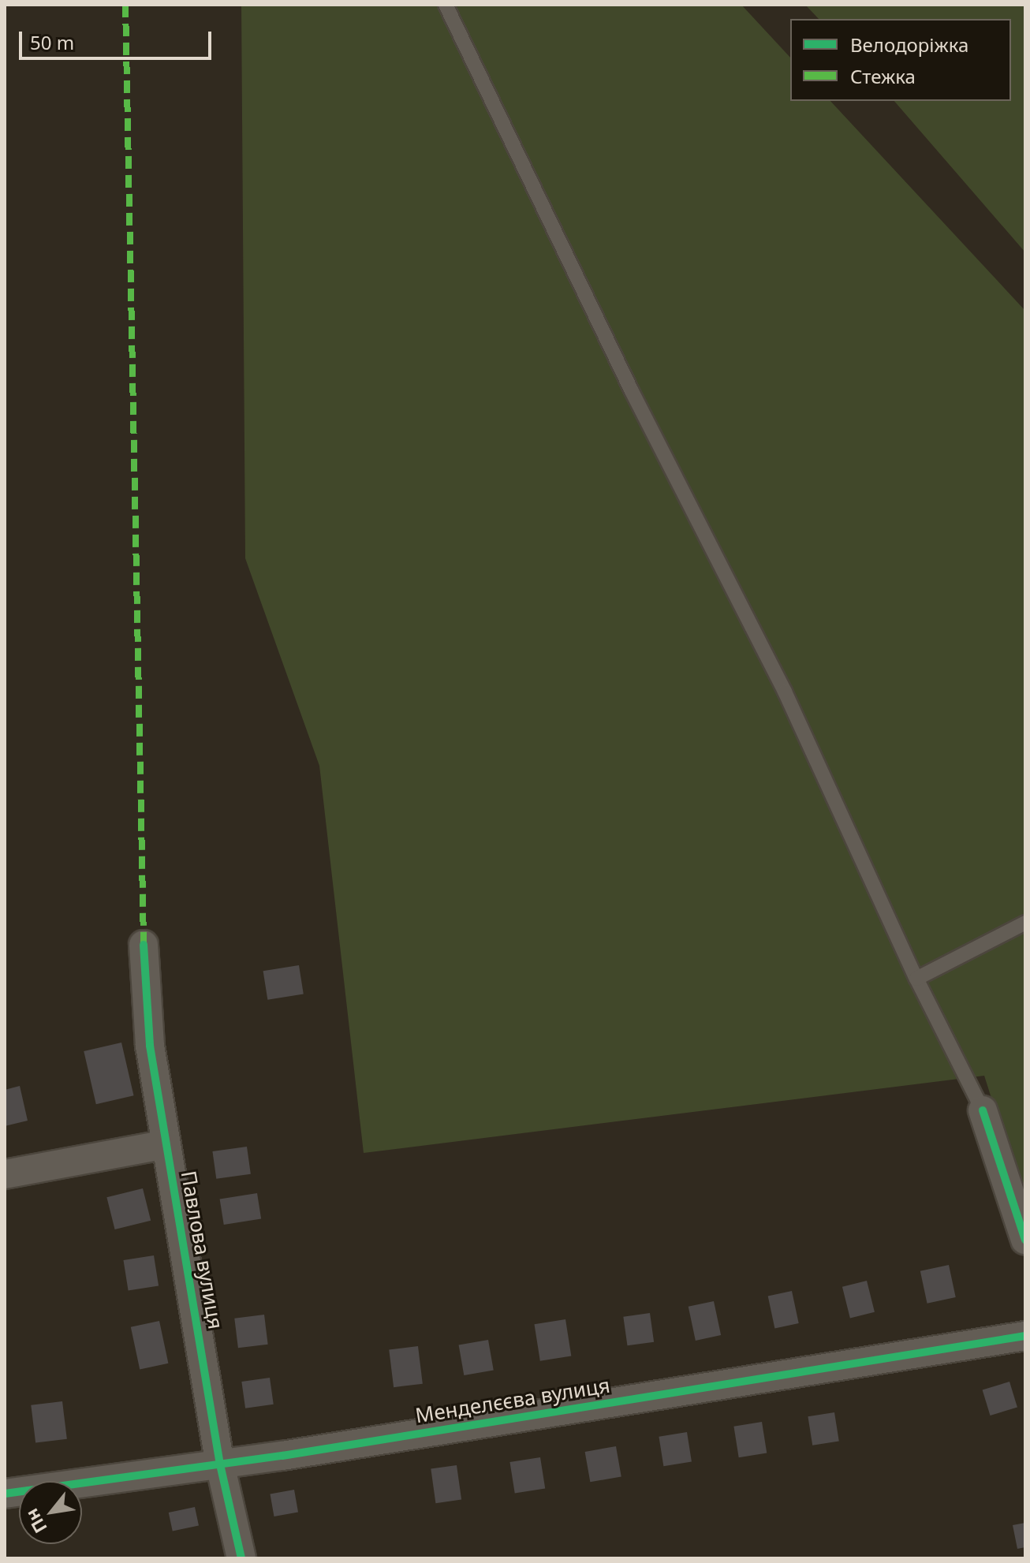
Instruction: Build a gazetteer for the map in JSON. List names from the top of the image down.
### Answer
{
  "streets": {
    "street": ["Павлова вулиця", "Менделєєва вулиця"]
  },
  "crossings": [
    ["Павлова вулиця", "Менделєєва вулиця"]
  ],
  "legend": ["Велодоріжка", "Стежка"],
  "scale_bar": "50 m",
  "north": "bottom left"
}
